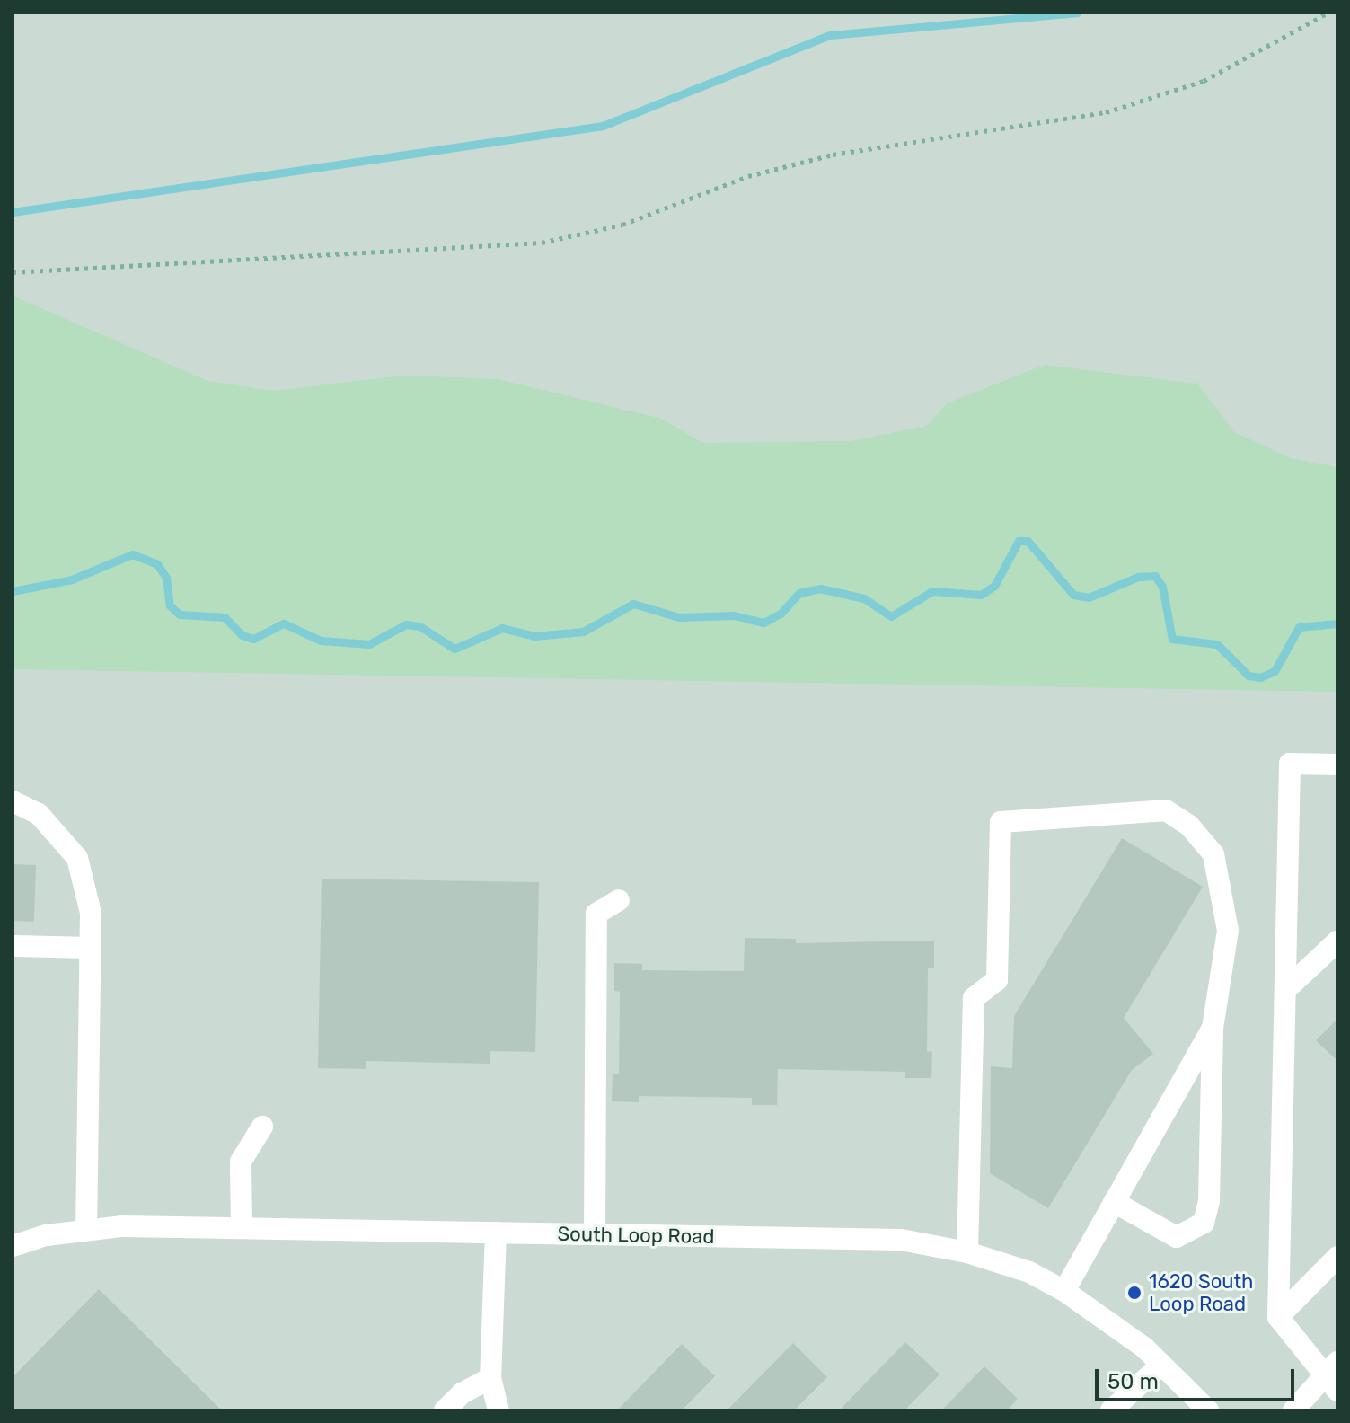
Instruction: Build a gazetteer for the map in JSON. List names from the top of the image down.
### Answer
{
  "streets": {
    "street": ["South Loop Road"]
  },
  "places": ["1620 South Loop Road"],
  "scale_bar": "50 m"
}
